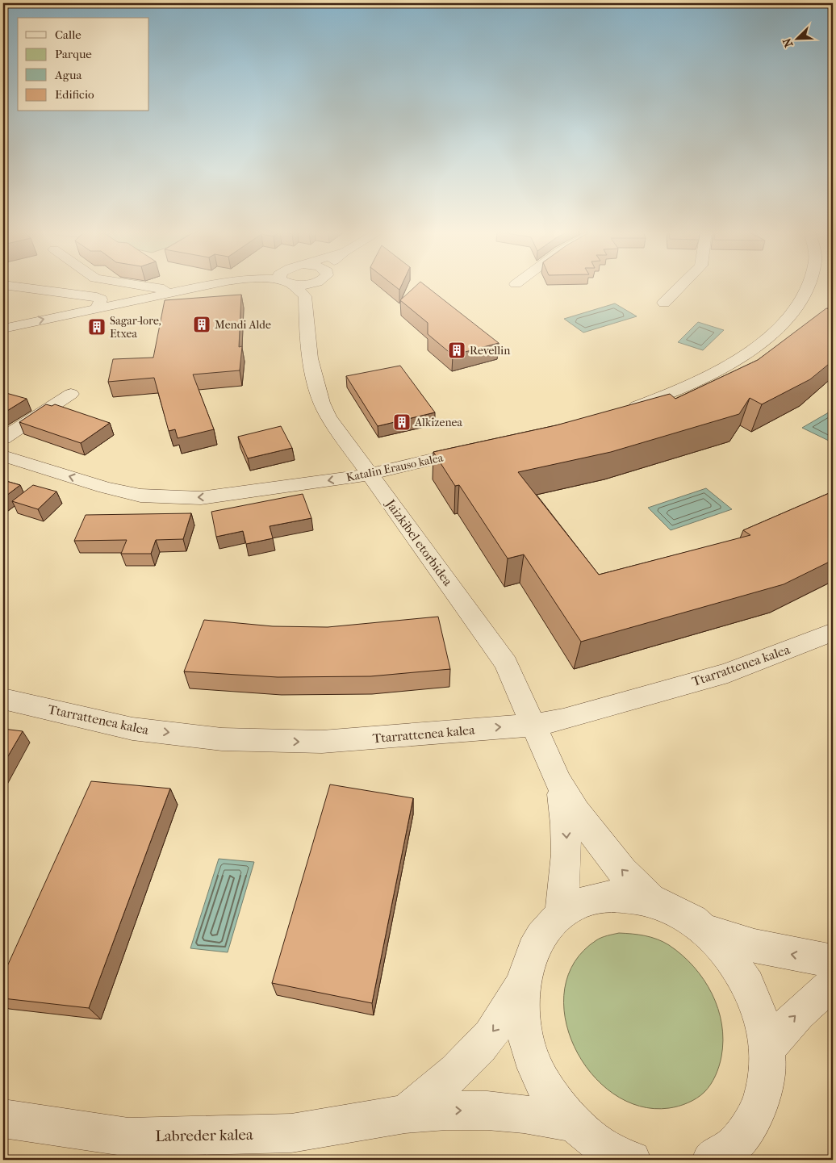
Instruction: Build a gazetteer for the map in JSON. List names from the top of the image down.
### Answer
{
  "streets": {
    "street": [
      "Katalin Erauso kalea",
      "Jaizkibel etorbidea",
      "Ttarrattenea kalea",
      "Labreder kalea"
    ]
  },
  "crossings": [
    ["Katalin Erauso kalea", "Jaizkibel etorbidea"],
    ["Jaizkibel etorbidea", "Ttarrattenea kalea"]
  ],
  "one_way": ["Ttarrattenea kalea"],
  "places": {
    "building": [
      "Mendi Alde",
      "Sagar-lore, Etxea",
      "Revellin",
      "Alkizenea"
    ]
  },
  "legend": [
    "Calle",
    "Parque",
    "Agua",
    "Edificio"
  ],
  "north": "bottom left"
}
